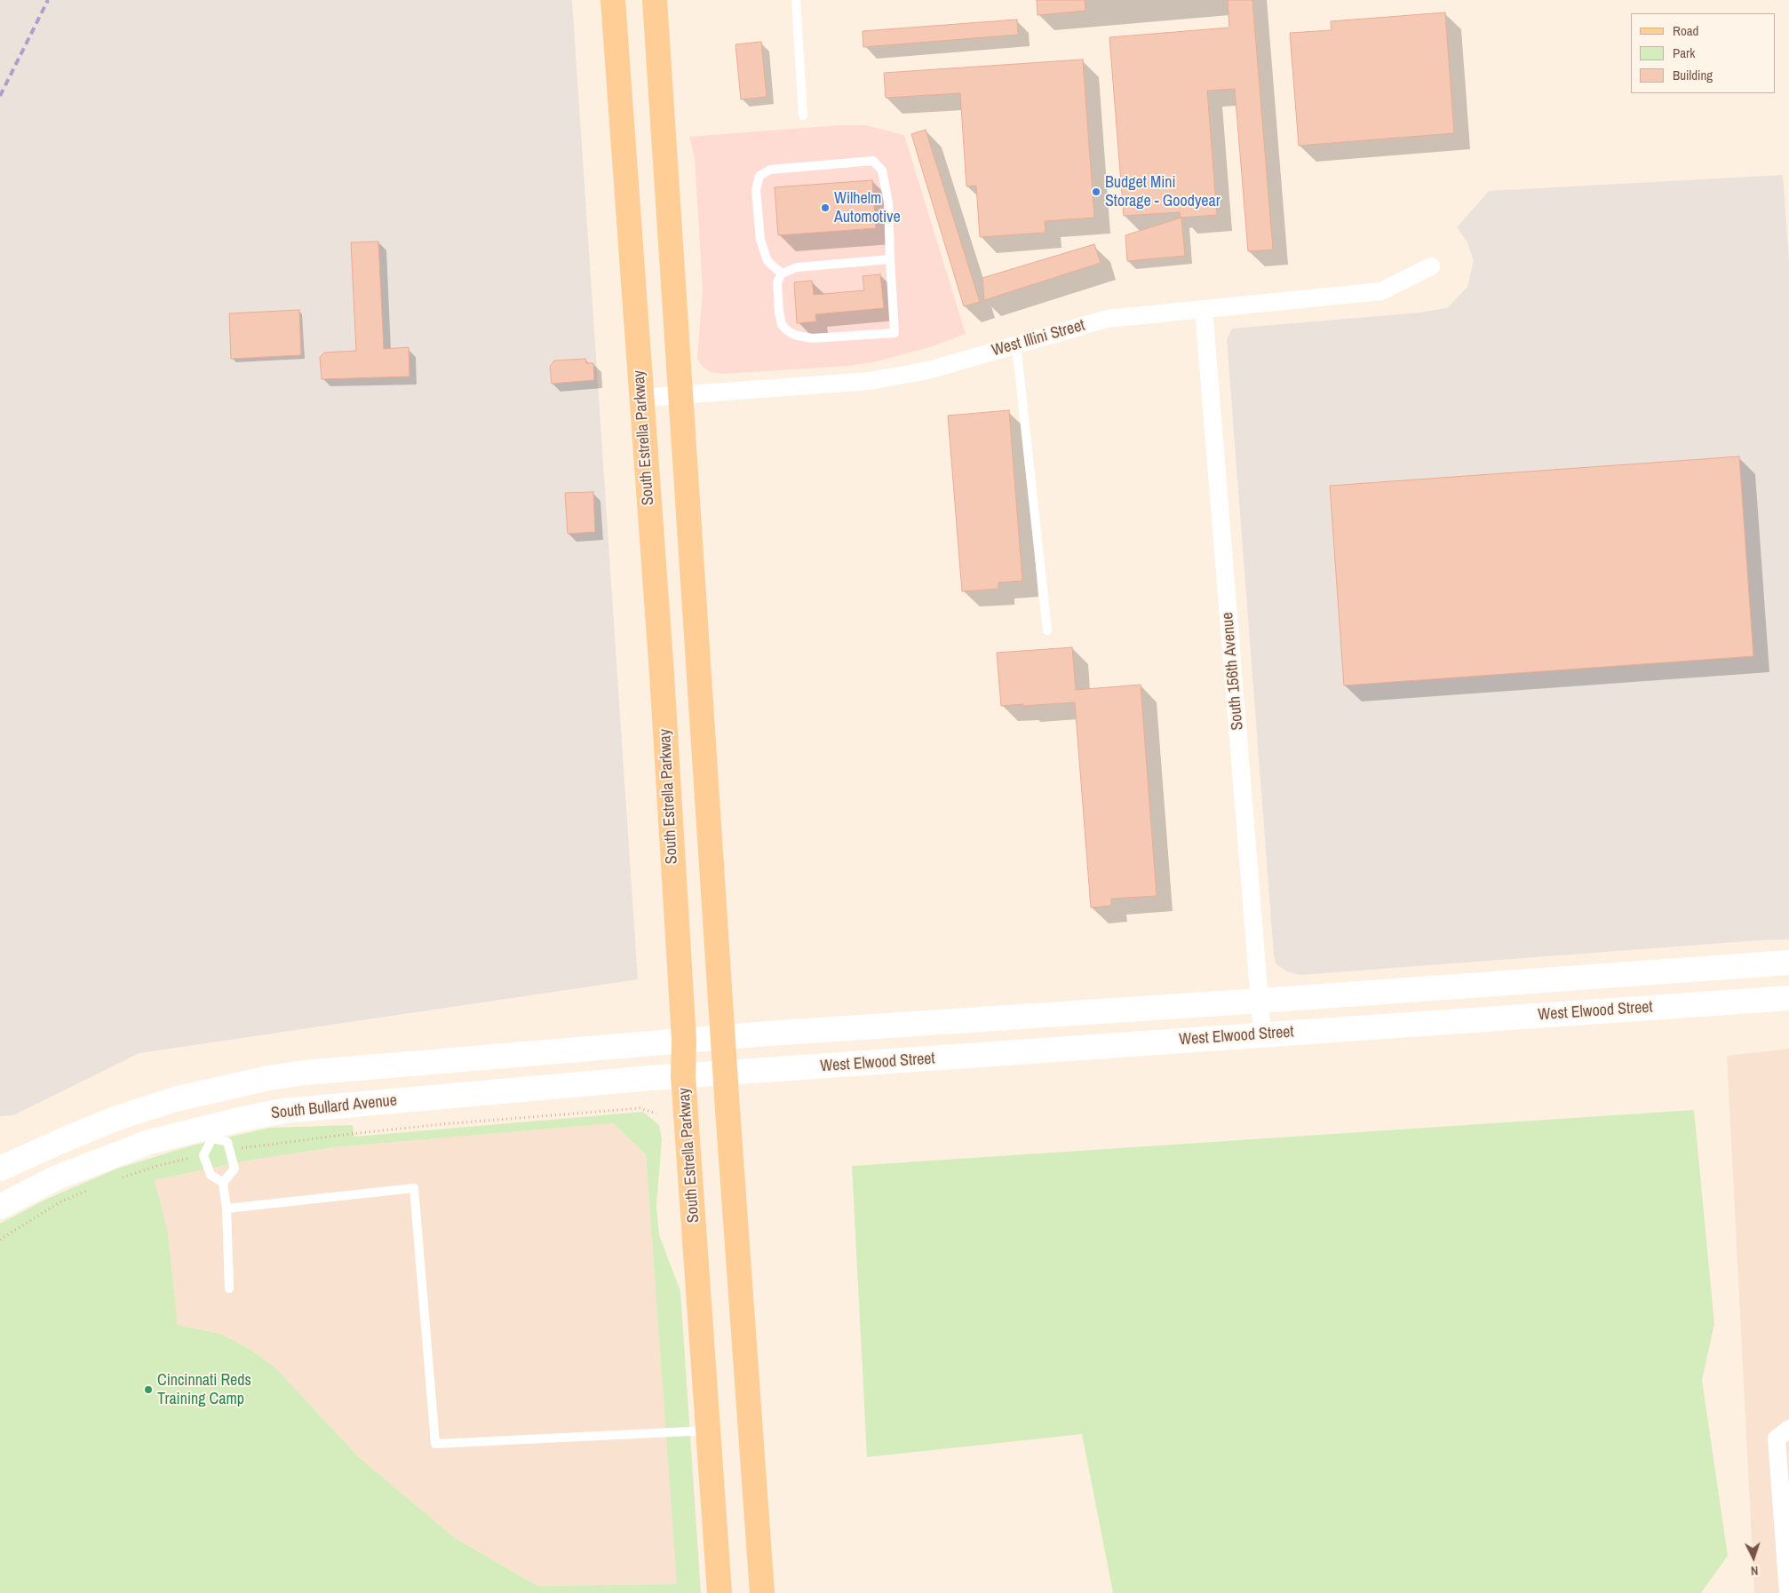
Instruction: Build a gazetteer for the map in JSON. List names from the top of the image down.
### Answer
{
  "streets": {
    "main road": ["South Estrella Parkway", "West Elwood Street", "South Bullard Avenue"],
    "street": ["West Illini Street", "South 156th Avenue"]
  },
  "crossings": [
    ["West Illini Street", "South Estrella Parkway"],
    ["West Illini Street", "South 156th Avenue"],
    ["South Estrella Parkway", "West Elwood Street"],
    ["South Estrella Parkway", "South Bullard Avenue"],
    ["South 156th Avenue", "West Elwood Street"],
    ["West Elwood Street", "South Bullard Avenue"]
  ],
  "places": ["Budget Mini Storage - Goodyear", "Wilhelm Automotive", "Cincinnati Reds Training Camp"],
  "legend": ["Road", "Park", "Building"],
  "north": "bottom"
}
